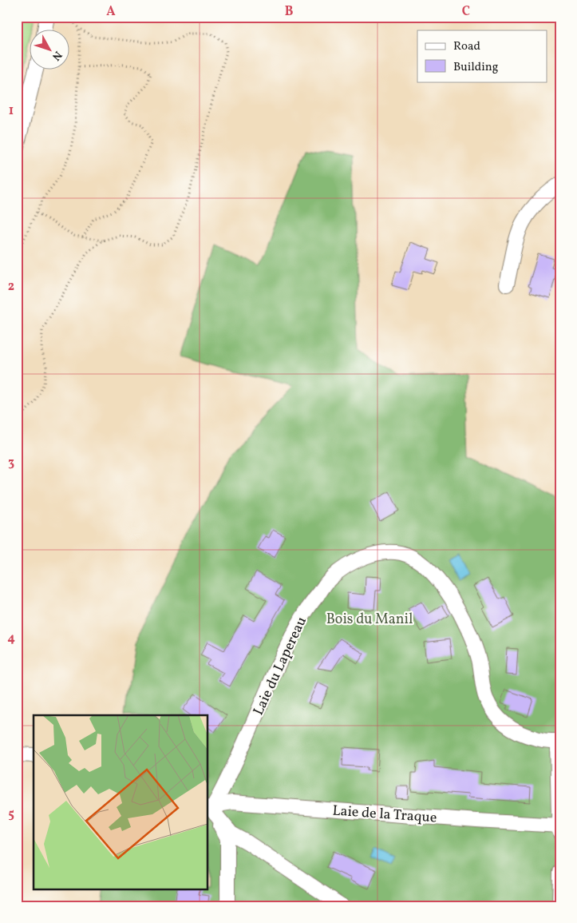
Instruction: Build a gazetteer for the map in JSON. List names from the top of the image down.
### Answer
{
  "streets": {
    "street": ["Laie du Lapereau", "Laie de la Traque"]
  },
  "crossings": [
    ["Laie du Lapereau", "Laie de la Traque"]
  ],
  "parks": ["Bois du Manil"],
  "legend": ["Road", "Building"],
  "north": "bottom right",
  "grid": {
    "columns": ["A", "B", "C"],
    "rows": [
      "1",
      "2",
      "3",
      "4",
      "5"
    ]
  }
}
